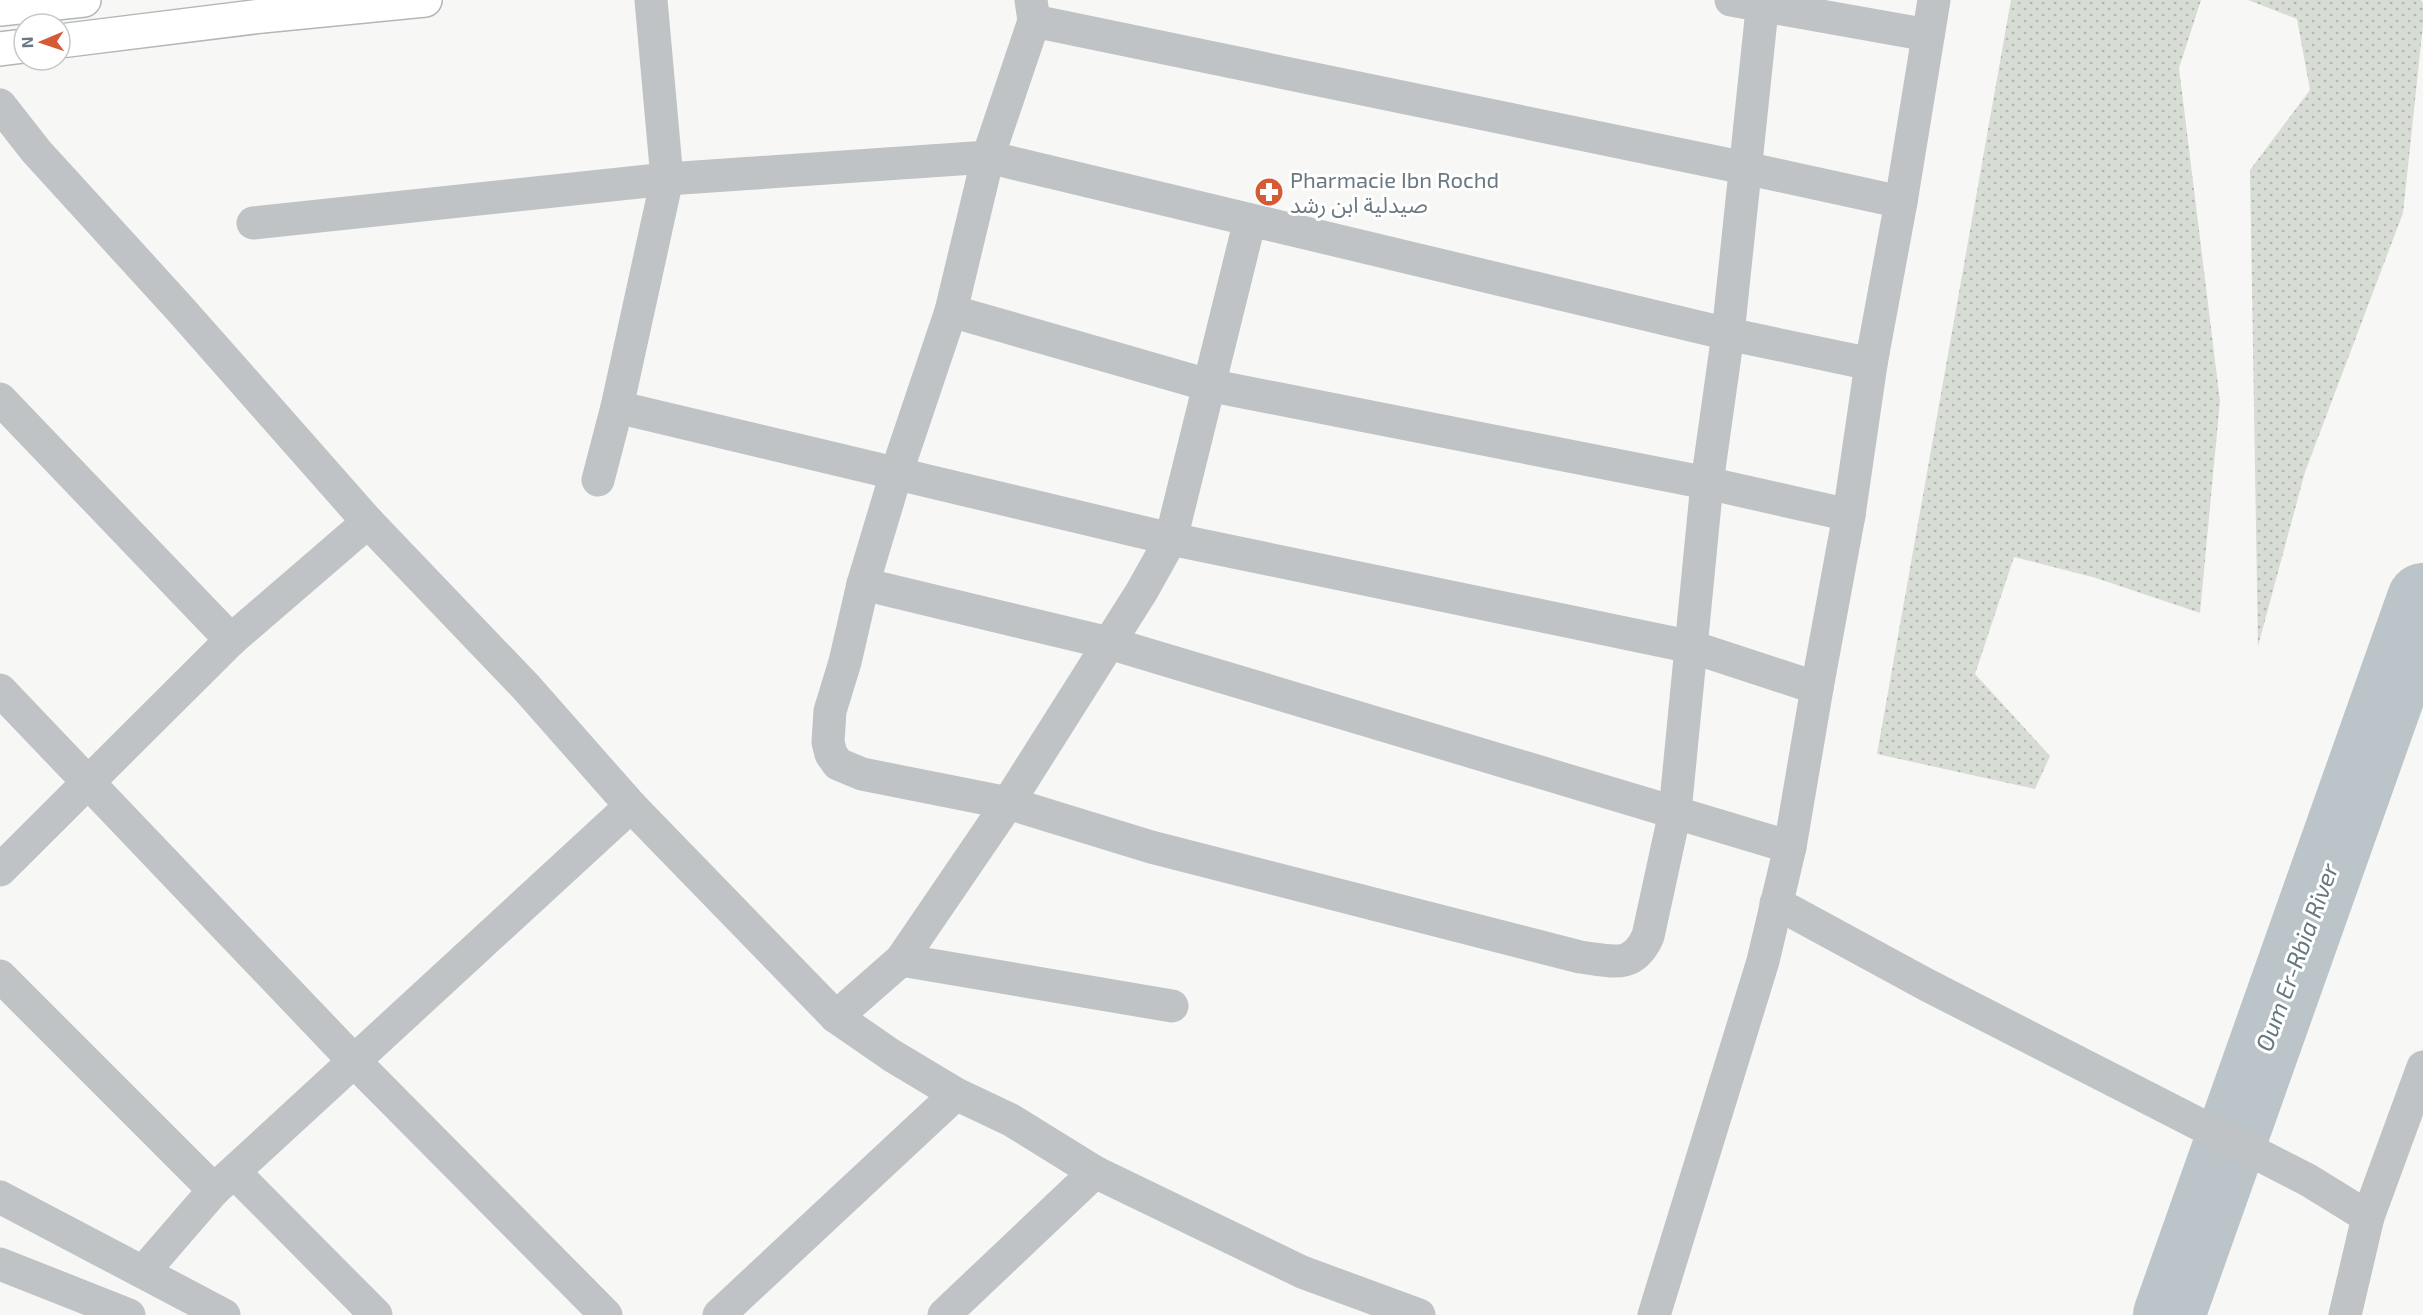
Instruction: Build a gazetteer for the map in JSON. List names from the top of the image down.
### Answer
{
  "water": ["Oum Er-Rbia River"],
  "places": {
    "pharmacy": ["Pharmacie Ibn Rochd صيدلية ابن رشد"]
  },
  "north": "left"
}
